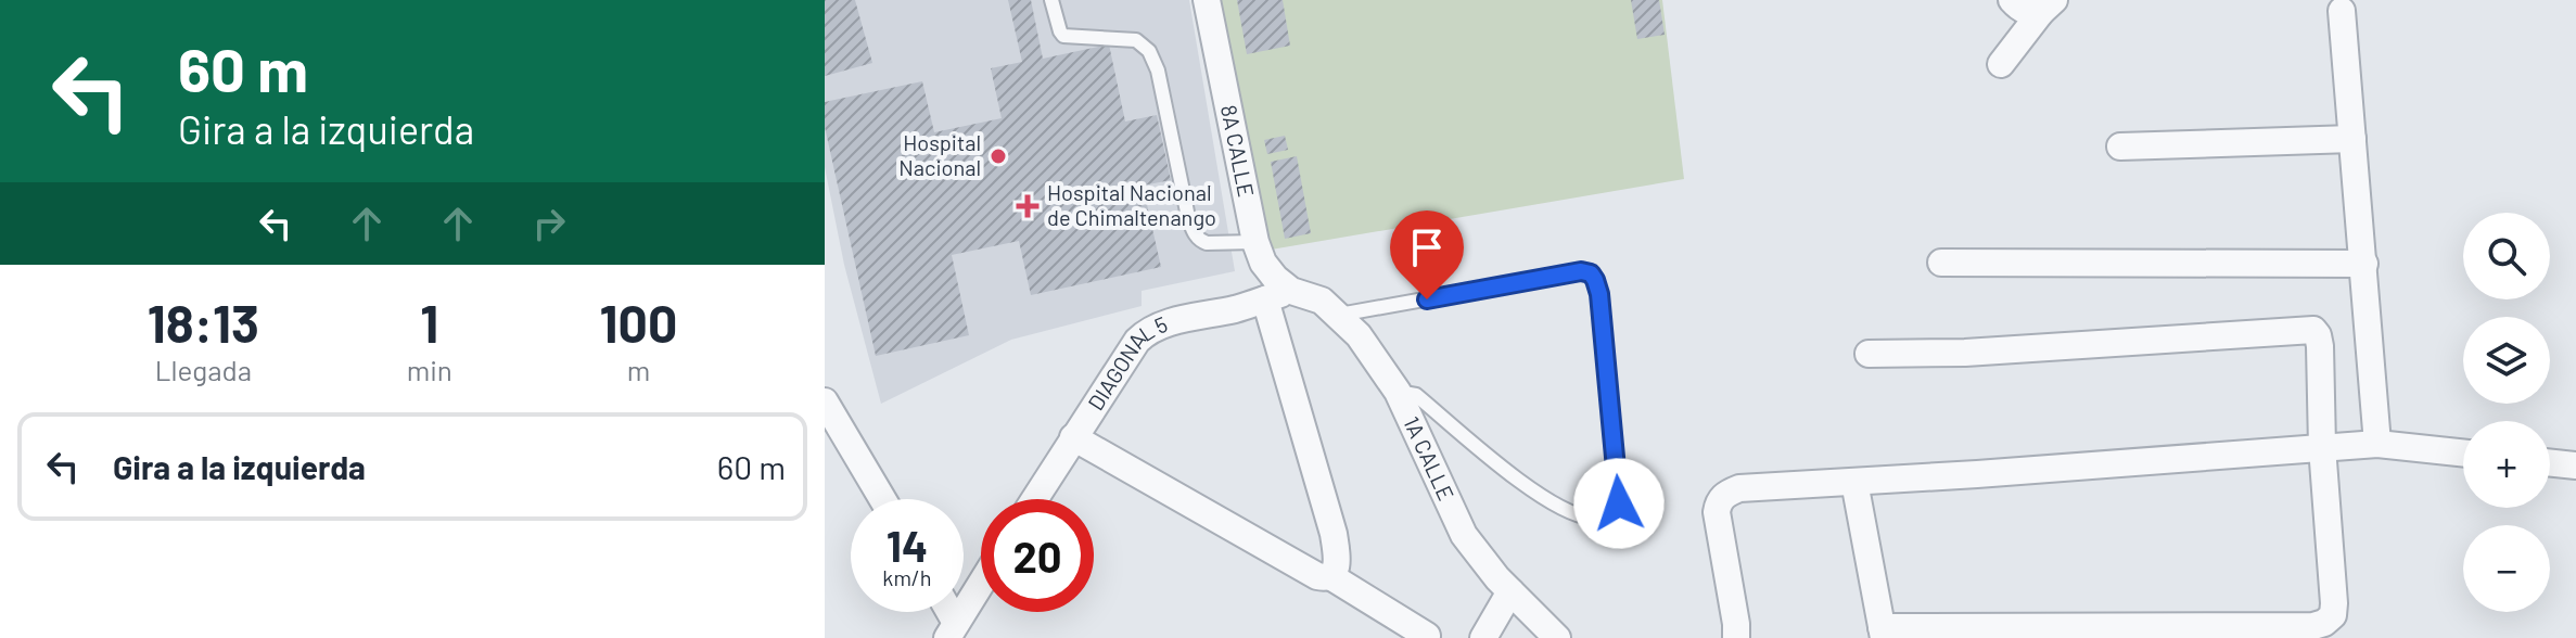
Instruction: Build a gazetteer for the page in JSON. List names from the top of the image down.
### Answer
{
  "streets": {
    "street": ["8A CALLE", "DIAGONAL 5", "1A CALLE"]
  },
  "crossings": [
    ["8A CALLE", "DIAGONAL 5"],
    ["8A CALLE", "1A CALLE"],
    ["DIAGONAL 5", "1A CALLE"]
  ],
  "places": {
    "other": ["Hospital Nacional"],
    "health": ["Hospital Nacional de Chimaltenango"]
  },
  "page": {
    "turn": ["60 m", "Gira a la izquierda"],
    "map_buttons": ["+", "−"],
    "eta": [
      "18:13",
      "Llegada",
      "1",
      "min",
      "100",
      "m"
    ],
    "list": [
      {
        "name": "Gira a la izquierda",
        "value": "60 m"
      }
    ],
    "speed": "14 km/h",
    "limit": "20"
  }
}
